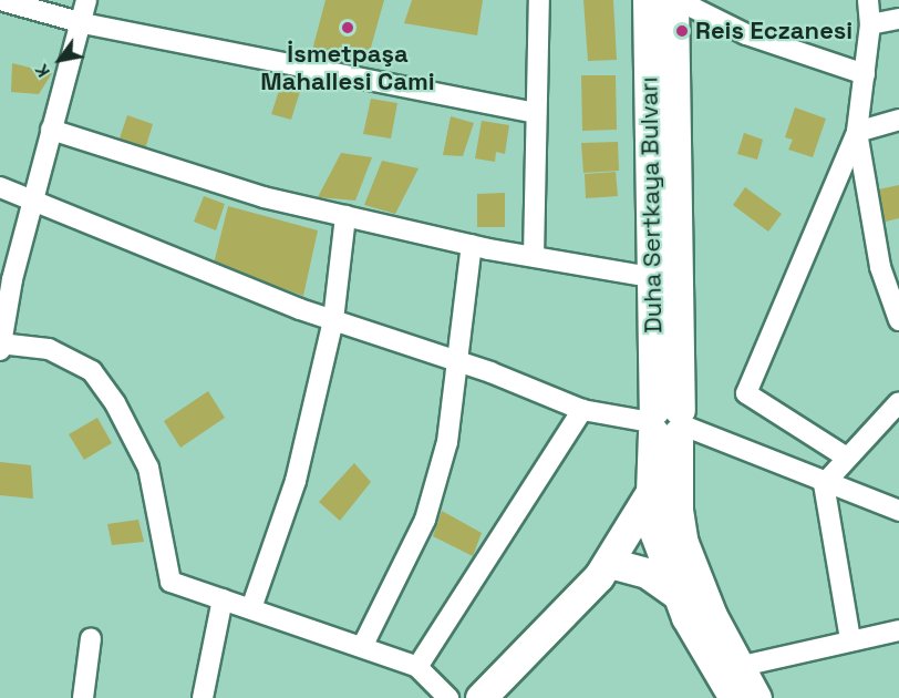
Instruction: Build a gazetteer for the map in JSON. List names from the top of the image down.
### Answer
{
  "streets": {
    "main road": ["Duha Sertkaya Bulvarı"]
  },
  "places": ["İsmetpaşa Mahallesi Cami", "Reis Eczanesi"],
  "north": "bottom left"
}
